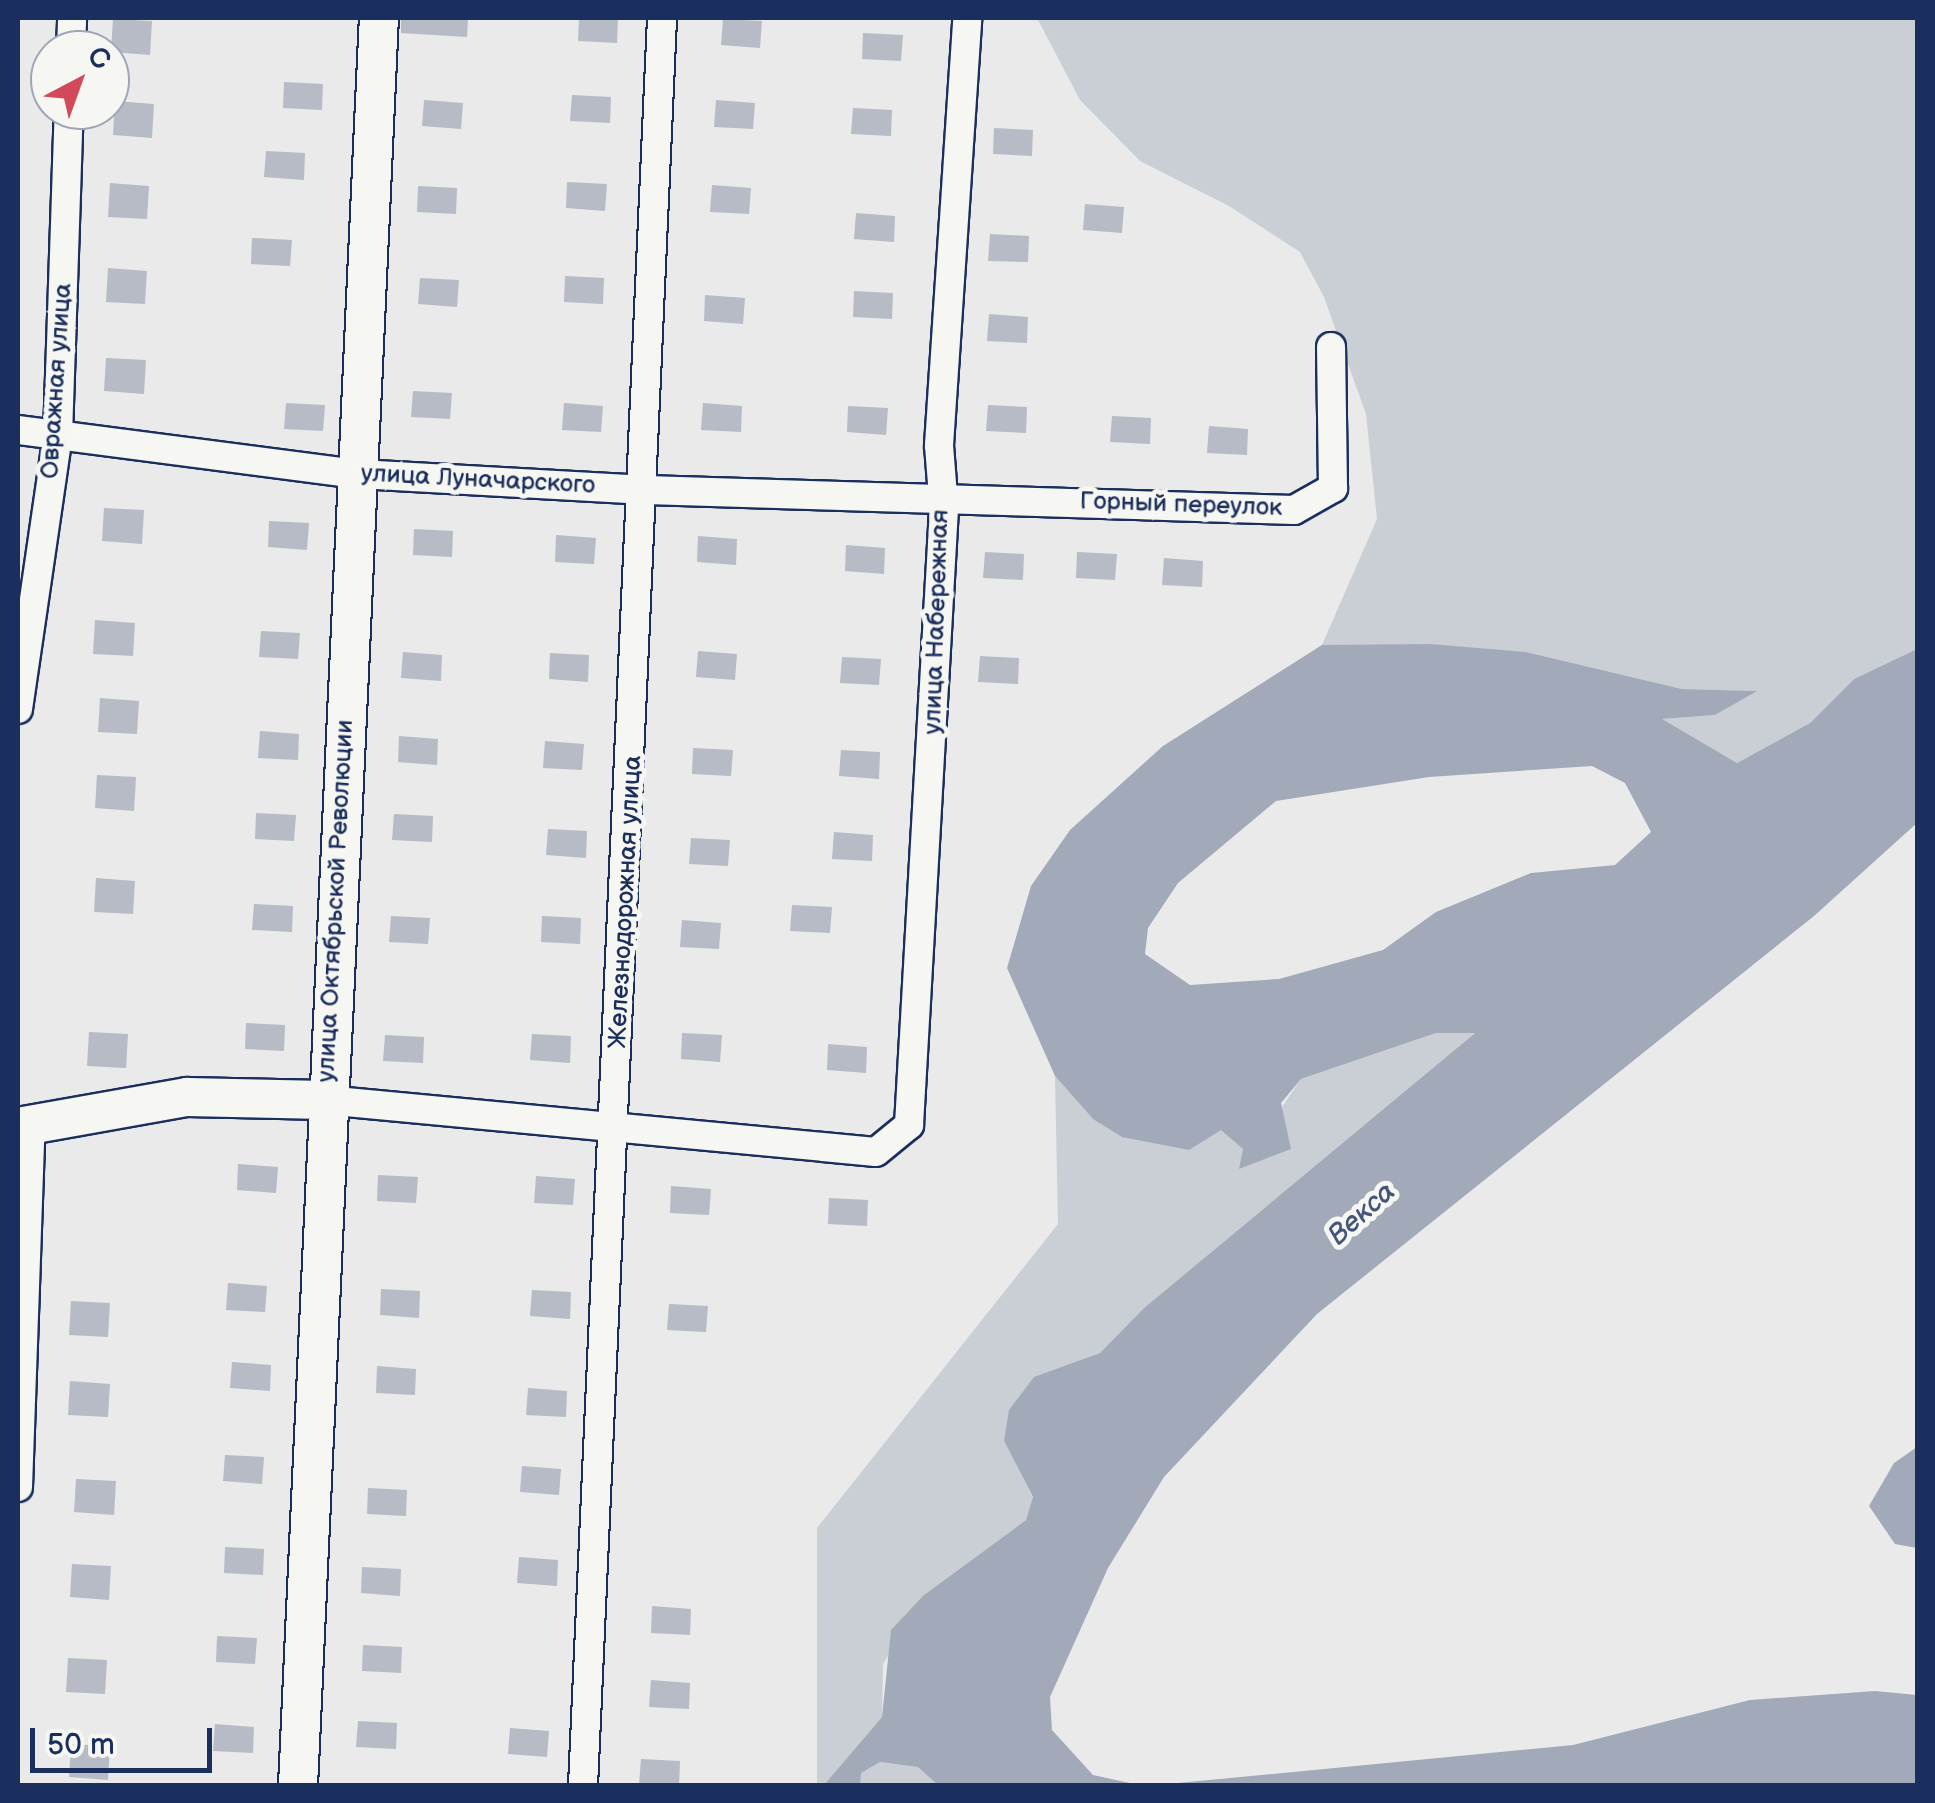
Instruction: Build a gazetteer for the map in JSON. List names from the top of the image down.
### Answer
{
  "streets": {
    "street": [
      "Овражная улица",
      "улица Луначарского",
      "Горный переулок",
      "улица Набережная",
      "улица Октябрьской Революции",
      "Железнодорожная улица"
    ]
  },
  "crossings": [
    ["Овражная улица", "улица Луначарского"],
    ["улица Луначарского", "Горный переулок"],
    ["улица Луначарского", "улица Набережная"],
    ["улица Луначарского", "улица Октябрьской Революции"],
    ["улица Луначарского", "Железнодорожная улица"],
    ["Горный переулок", "улица Набережная"],
    ["улица Набережная", "Железнодорожная улица"]
  ],
  "water": ["Векса"],
  "scale_bar": "50 m",
  "north": "top right"
}
